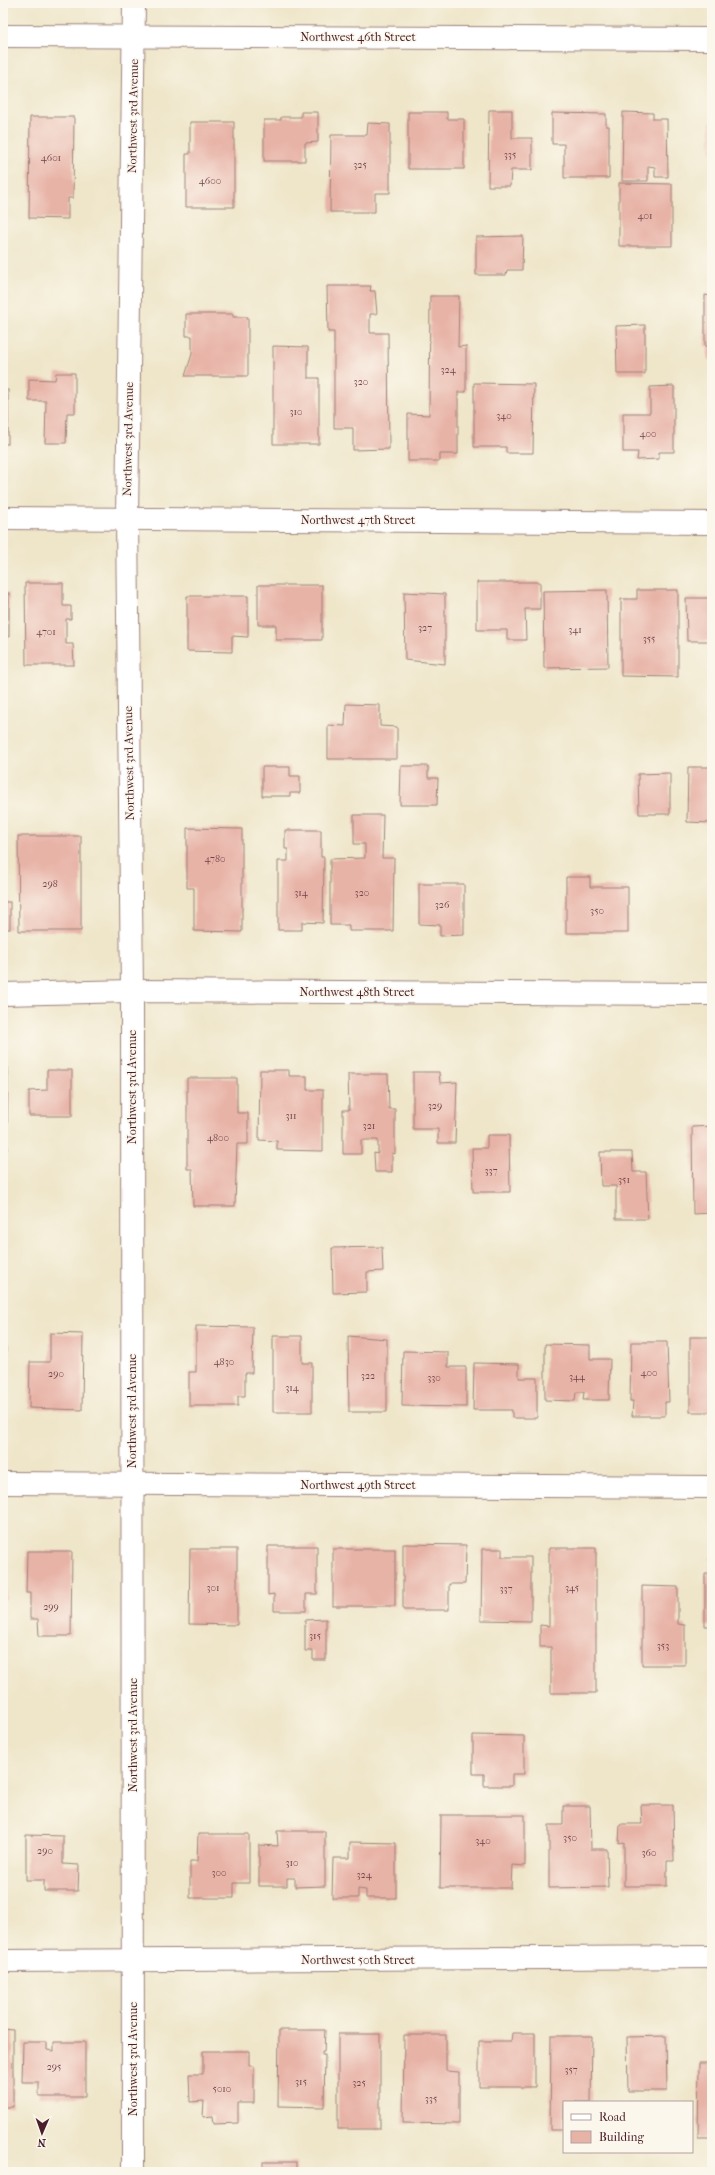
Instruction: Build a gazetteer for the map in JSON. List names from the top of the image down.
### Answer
{
  "streets": {
    "street": [
      "Northwest 46th Street",
      "Northwest 3rd Avenue",
      "Northwest 47th Street",
      "Northwest 48th Street",
      "Northwest 49th Street",
      "Northwest 50th Street"
    ]
  },
  "crossings": [
    ["Northwest 46th Street", "Northwest 3rd Avenue"],
    ["Northwest 3rd Avenue", "Northwest 47th Street"],
    ["Northwest 3rd Avenue", "Northwest 48th Street"],
    ["Northwest 3rd Avenue", "Northwest 49th Street"],
    ["Northwest 3rd Avenue", "Northwest 50th Street"]
  ],
  "house_numbers": [
    "335",
    "4601",
    "325",
    "4600",
    "401",
    "324",
    "320",
    "310",
    "340",
    "400",
    "327",
    "341",
    "4701",
    "355",
    "4780",
    "298",
    "314",
    "320",
    "326",
    "350",
    "329",
    "311",
    "321",
    "4800",
    "337",
    "351",
    "4830",
    "400",
    "290",
    "322",
    "344",
    "330",
    "314",
    "301",
    "345",
    "337",
    "299",
    "315",
    "353",
    "350",
    "340",
    "290",
    "360",
    "310",
    "300",
    "324",
    "295",
    "357",
    "315",
    "325",
    "5010",
    "335"
  ],
  "legend": ["Road", "Building"],
  "north": "bottom"
}
